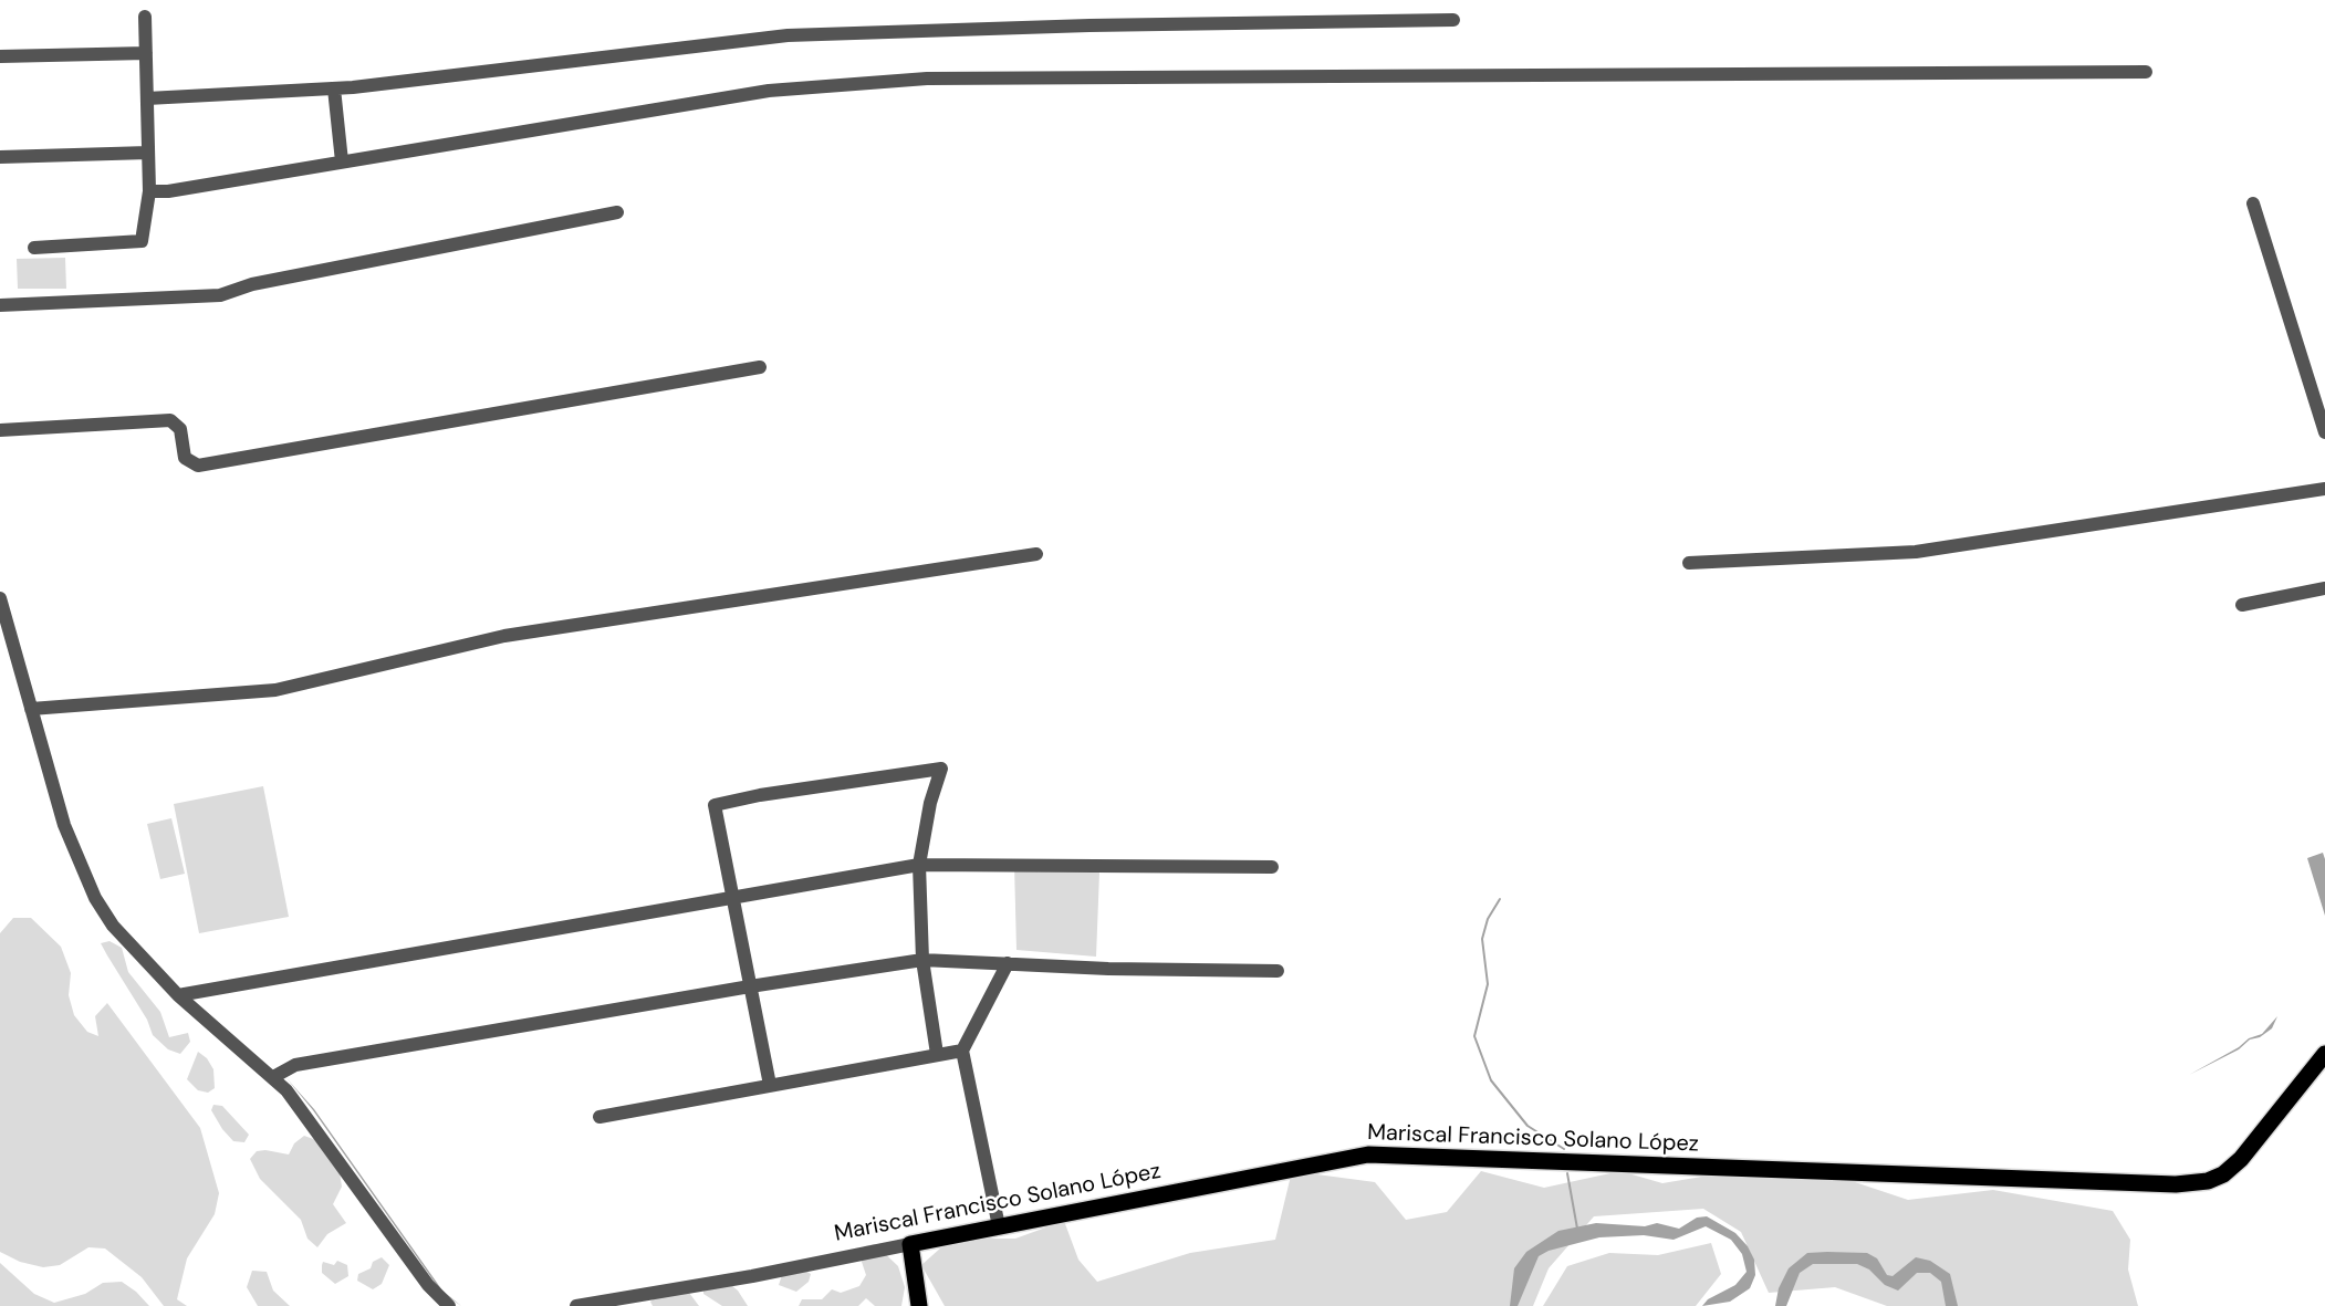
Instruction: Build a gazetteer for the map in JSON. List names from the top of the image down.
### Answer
{
  "streets": {
    "main road": ["Mariscal Francisco Solano López"]
  }
}
